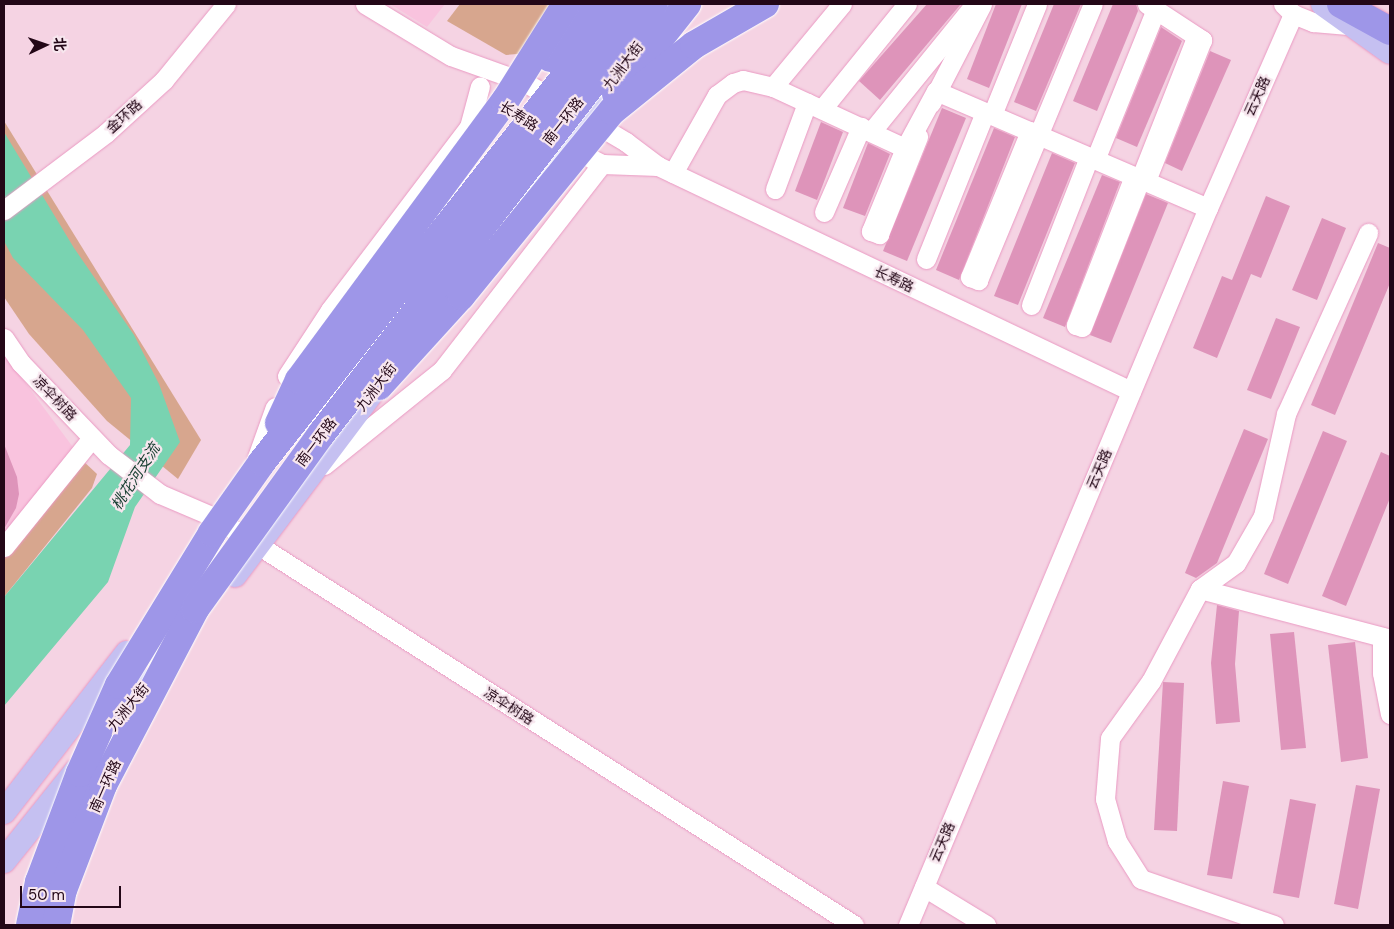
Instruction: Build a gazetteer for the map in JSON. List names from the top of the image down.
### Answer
{
  "streets": {
    "highway": ["南一环路"],
    "main road": ["九洲大街"],
    "street": [
      "云天路",
      "金环路",
      "长寿路",
      "凉伞树路"
    ]
  },
  "crossings": [
    ["九洲大街", "长寿路"],
    ["九洲大街", "凉伞树路"],
    ["云天路", "长寿路"]
  ],
  "water": ["桃花河支流"],
  "scale_bar": "50 m",
  "north": "right"
}
